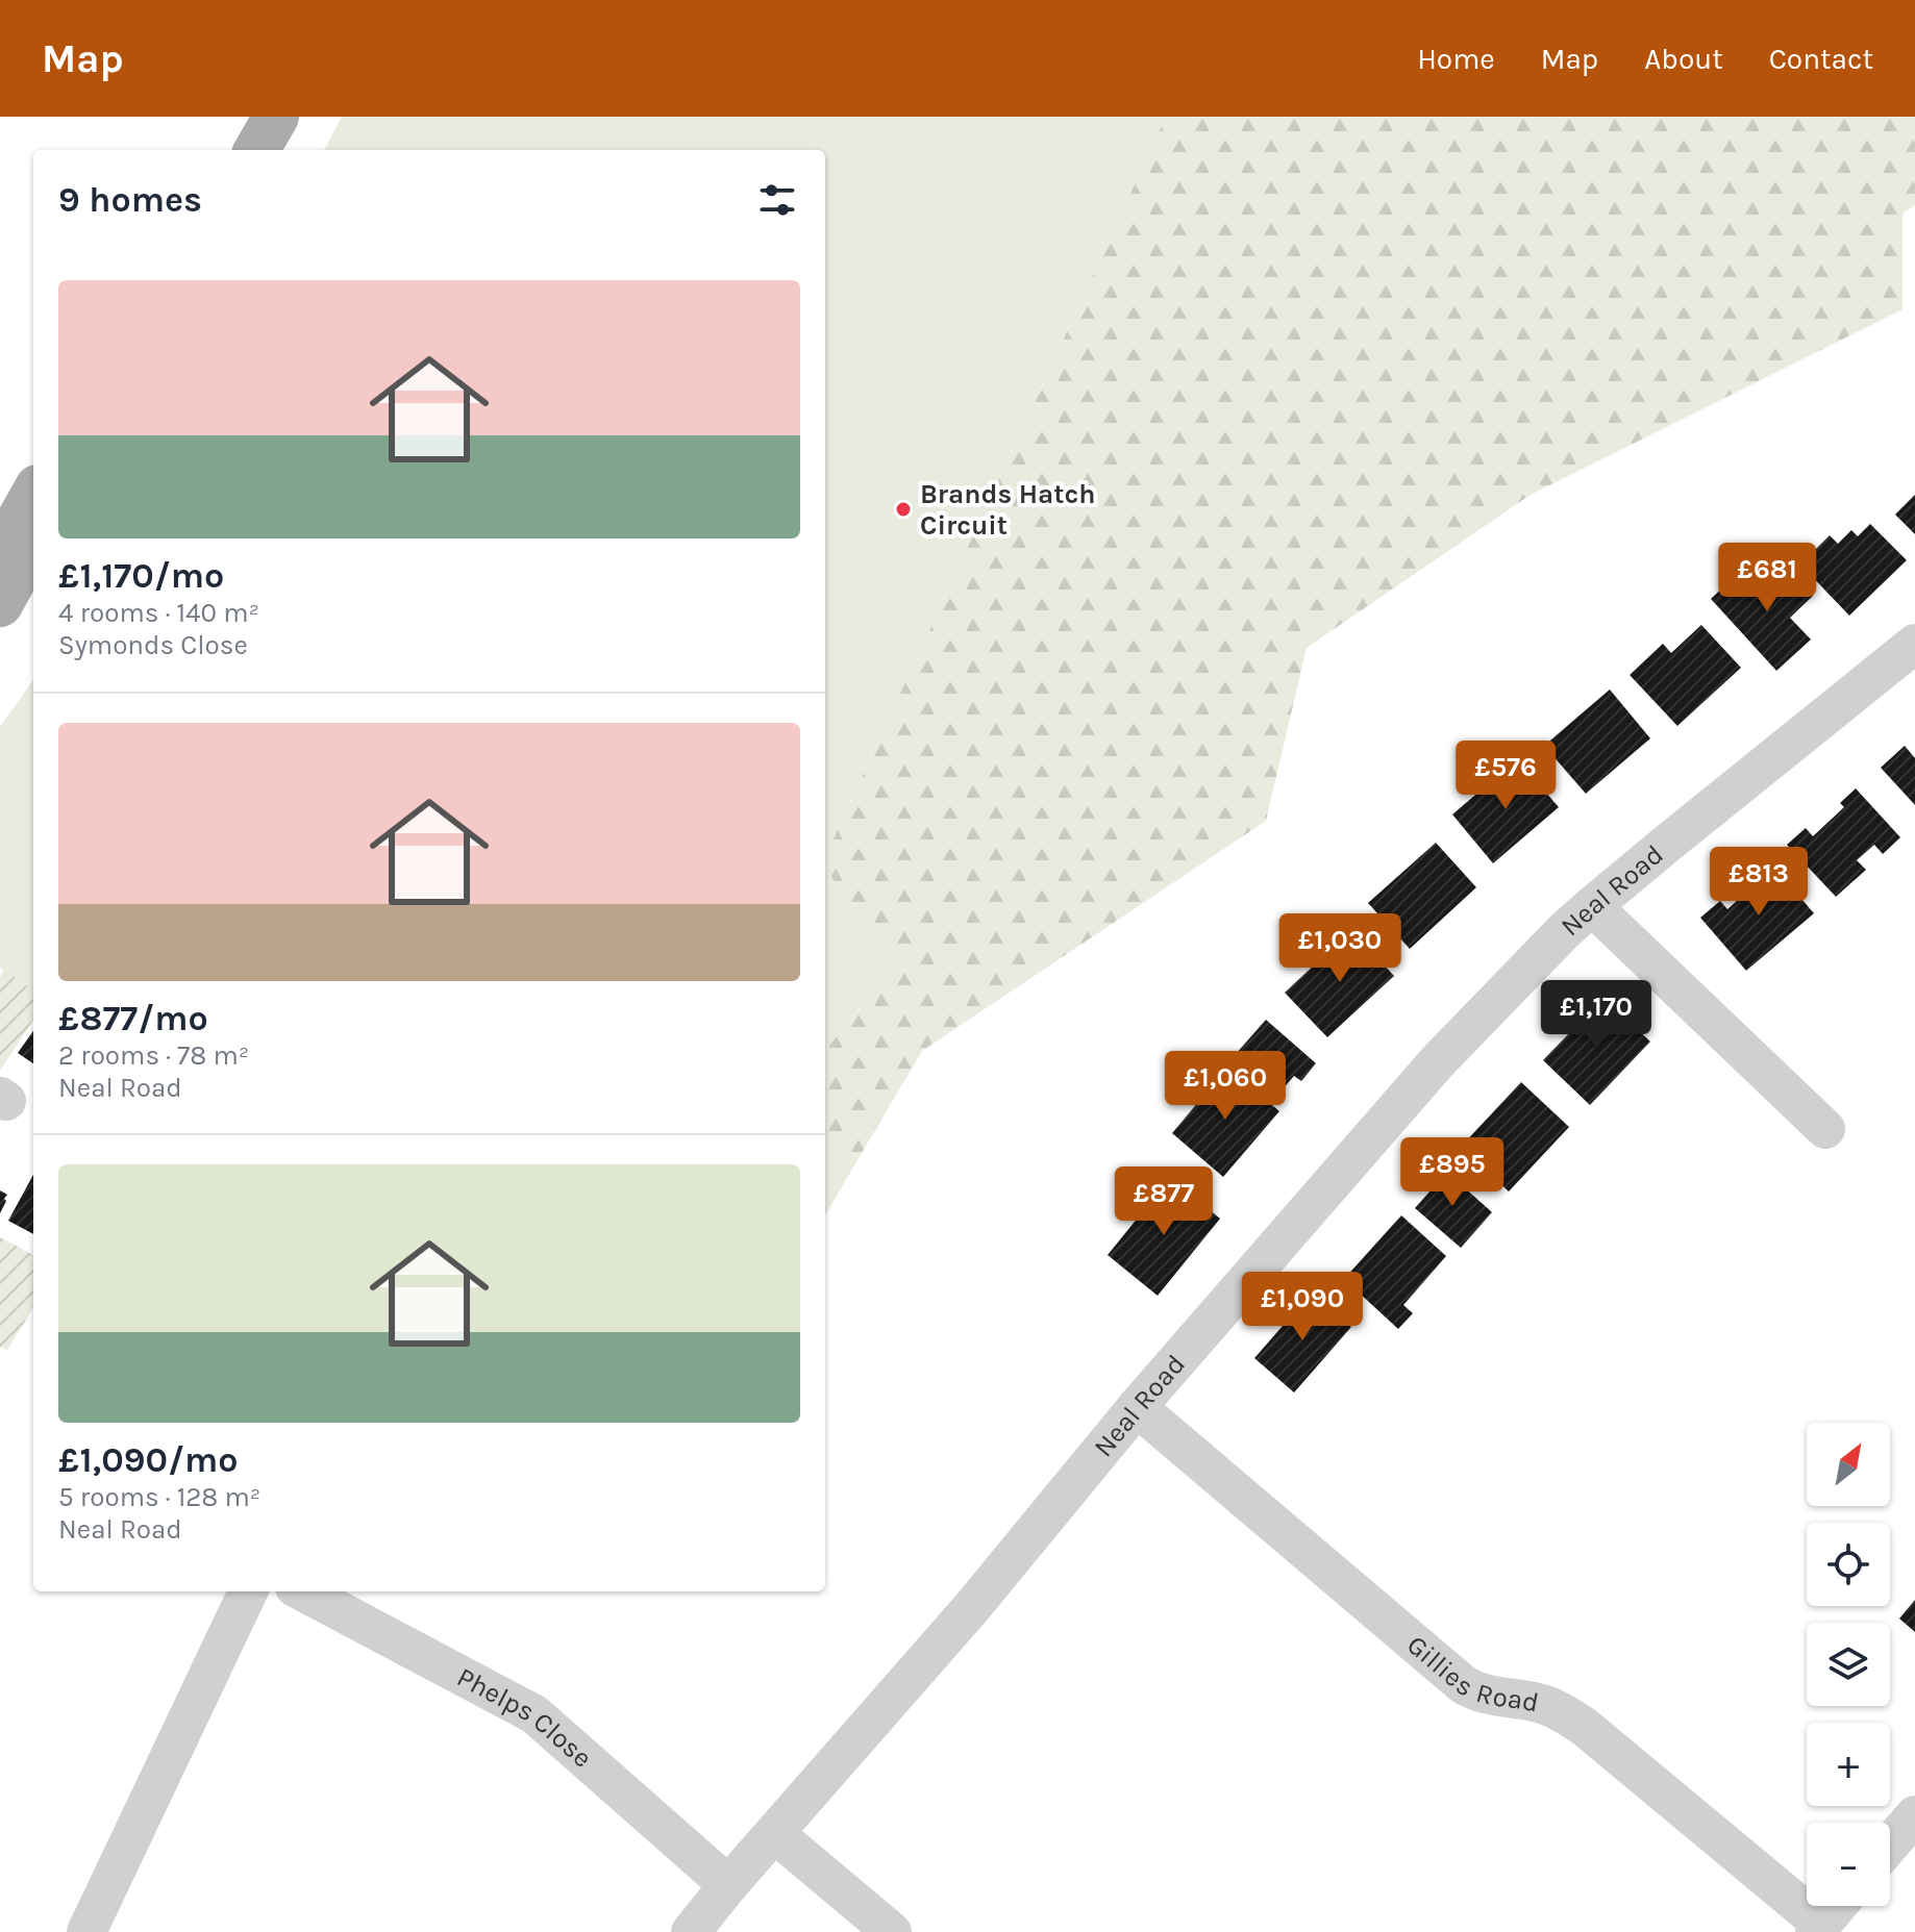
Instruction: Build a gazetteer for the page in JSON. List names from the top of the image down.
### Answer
{
  "streets": {
    "street": ["Neal Road", "Gillies Road", "Phelps Close"]
  },
  "crossings": [
    ["Neal Road", "Gillies Road"],
    ["Neal Road", "Phelps Close"]
  ],
  "places": ["Brands Hatch Circuit"],
  "north": "top right",
  "page": {
    "header": "Map",
    "nav": [
      "Home",
      "Map",
      "About",
      "Contact"
    ],
    "heading": "9 homes",
    "list": [
      {
        "name": "£1,170/mo",
        "note": "4 rooms · 140 m² · Symonds Close"
      },
      {
        "name": "£877/mo",
        "note": "2 rooms · 78 m² · Neal Road"
      },
      {
        "name": "£1,090/mo",
        "note": "5 rooms · 128 m² · Neal Road"
      }
    ],
    "price": [
      "£681",
      "£576",
      "£813",
      "£1,030",
      "£1,170",
      "£1,060",
      "£895",
      "£877",
      "£1,090"
    ],
    "map_buttons": ["+", "−"]
  }
}
